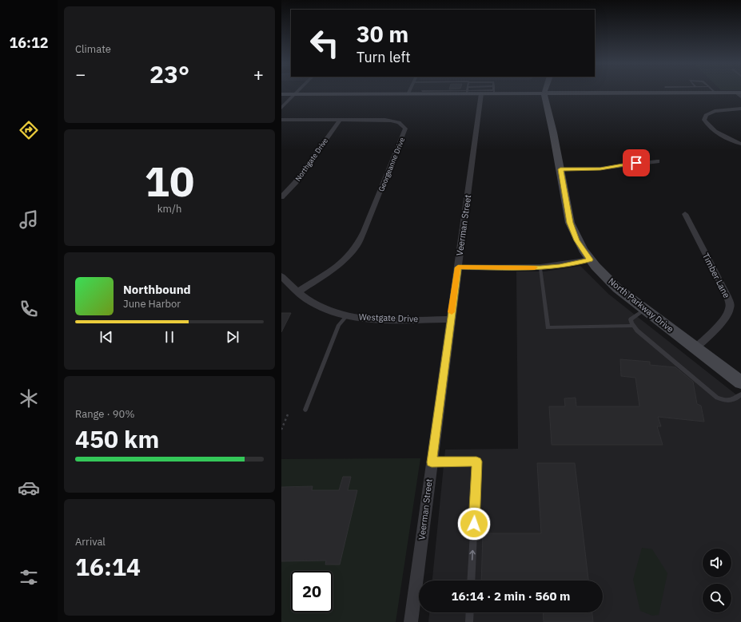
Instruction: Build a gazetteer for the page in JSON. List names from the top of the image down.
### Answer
{
  "streets": {
    "main road": ["North Parkway Drive"],
    "street": [
      "Northgate Drive",
      "Georgeanne Drive",
      "Veerman Street",
      "Timber Lane",
      "Westgate Drive"
    ]
  },
  "crossings": [
    ["Georgeanne Drive", "Westgate Drive"],
    ["Veerman Street", "Westgate Drive"],
    ["Timber Lane", "North Parkway Drive"]
  ],
  "page": {
    "tabs": "16:12",
    "tile": [
      "Climate",
      ["10", "km/h"],
      ["Range · 90%", "450 km"],
      ["Arrival", "16:14"]
    ],
    "turn": ["30 m", "Turn left"],
    "heat": ["−", "23°", "+"],
    "song": ["Northbound", "June Harbor"],
    "limit": "20",
    "trip": "16:14 · 2 min · 560 m"
  }
}
